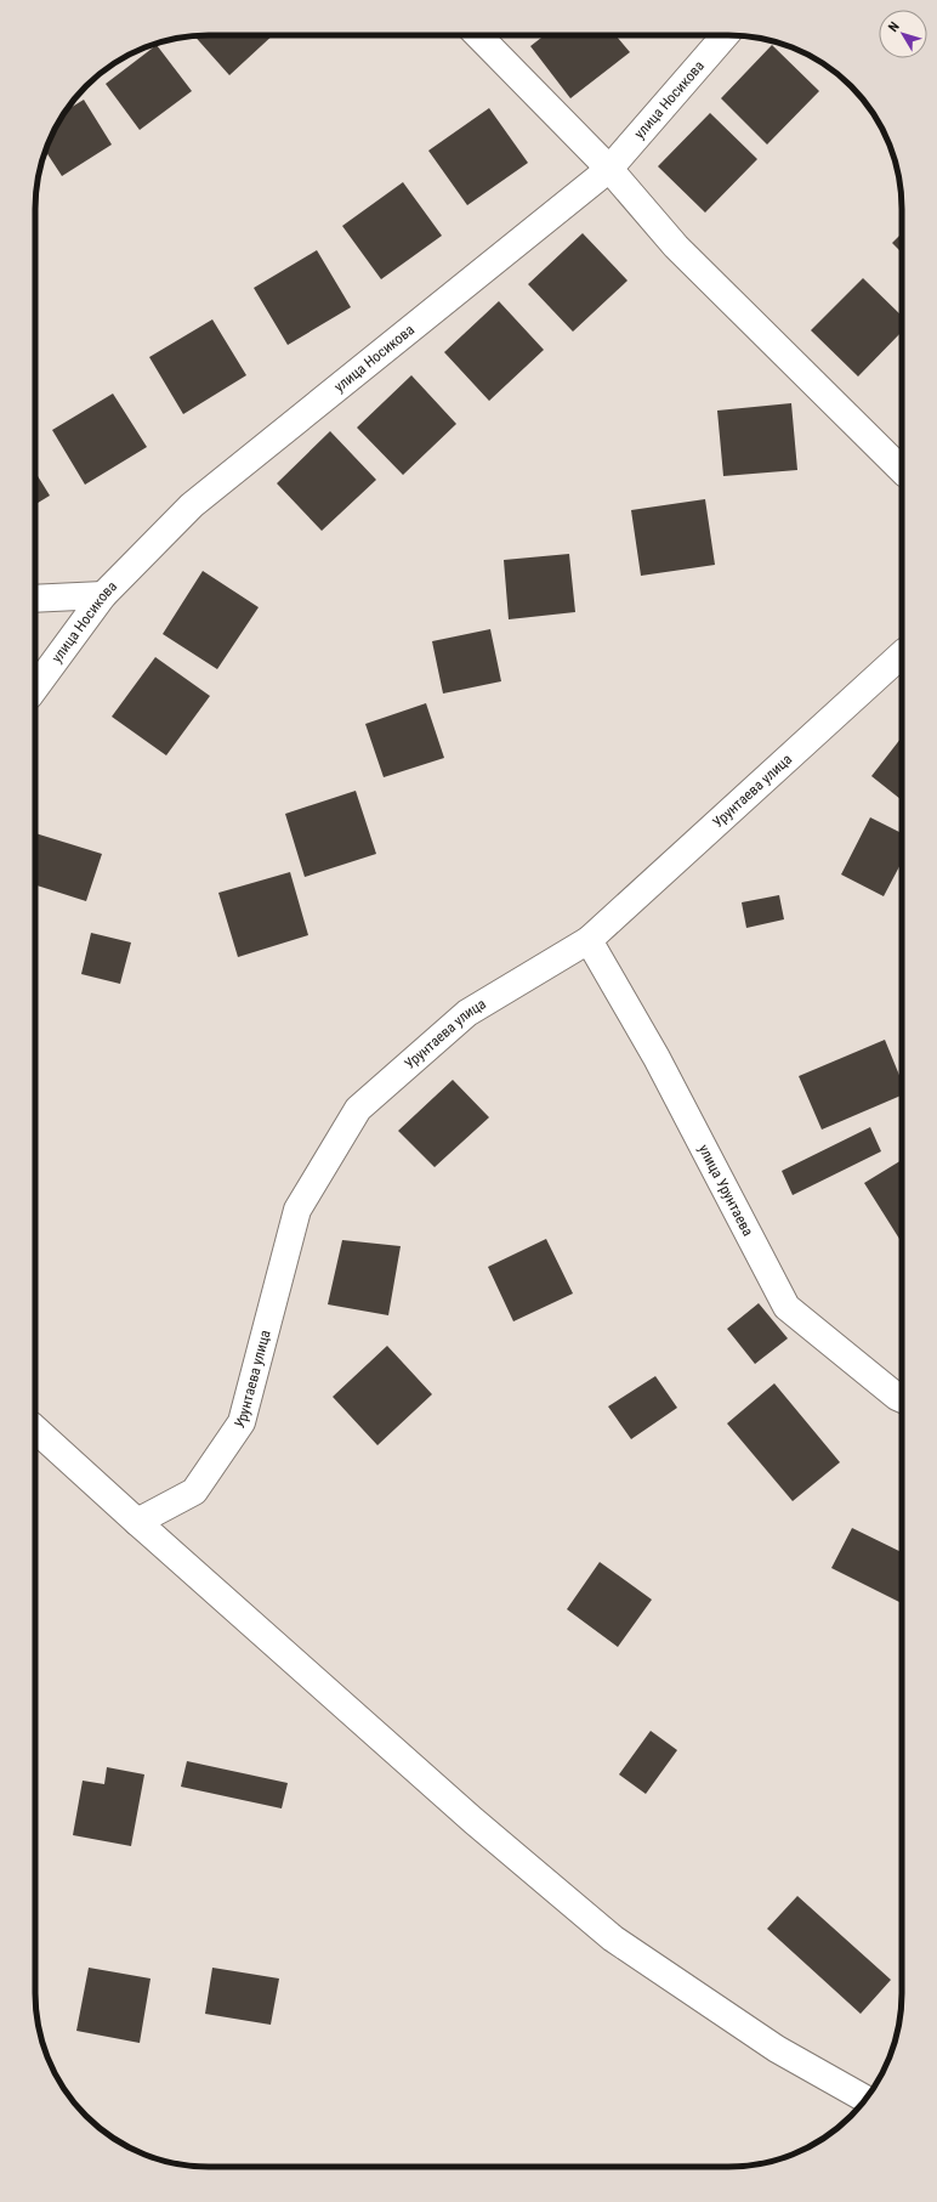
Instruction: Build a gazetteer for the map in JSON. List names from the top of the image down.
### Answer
{
  "streets": {
    "street": ["улица Носикова", "Урунтаева улица", "улица Урунтаева"]
  },
  "crossings": [
    ["Урунтаева улица", "улица Урунтаева"]
  ],
  "north": "top left"
}
